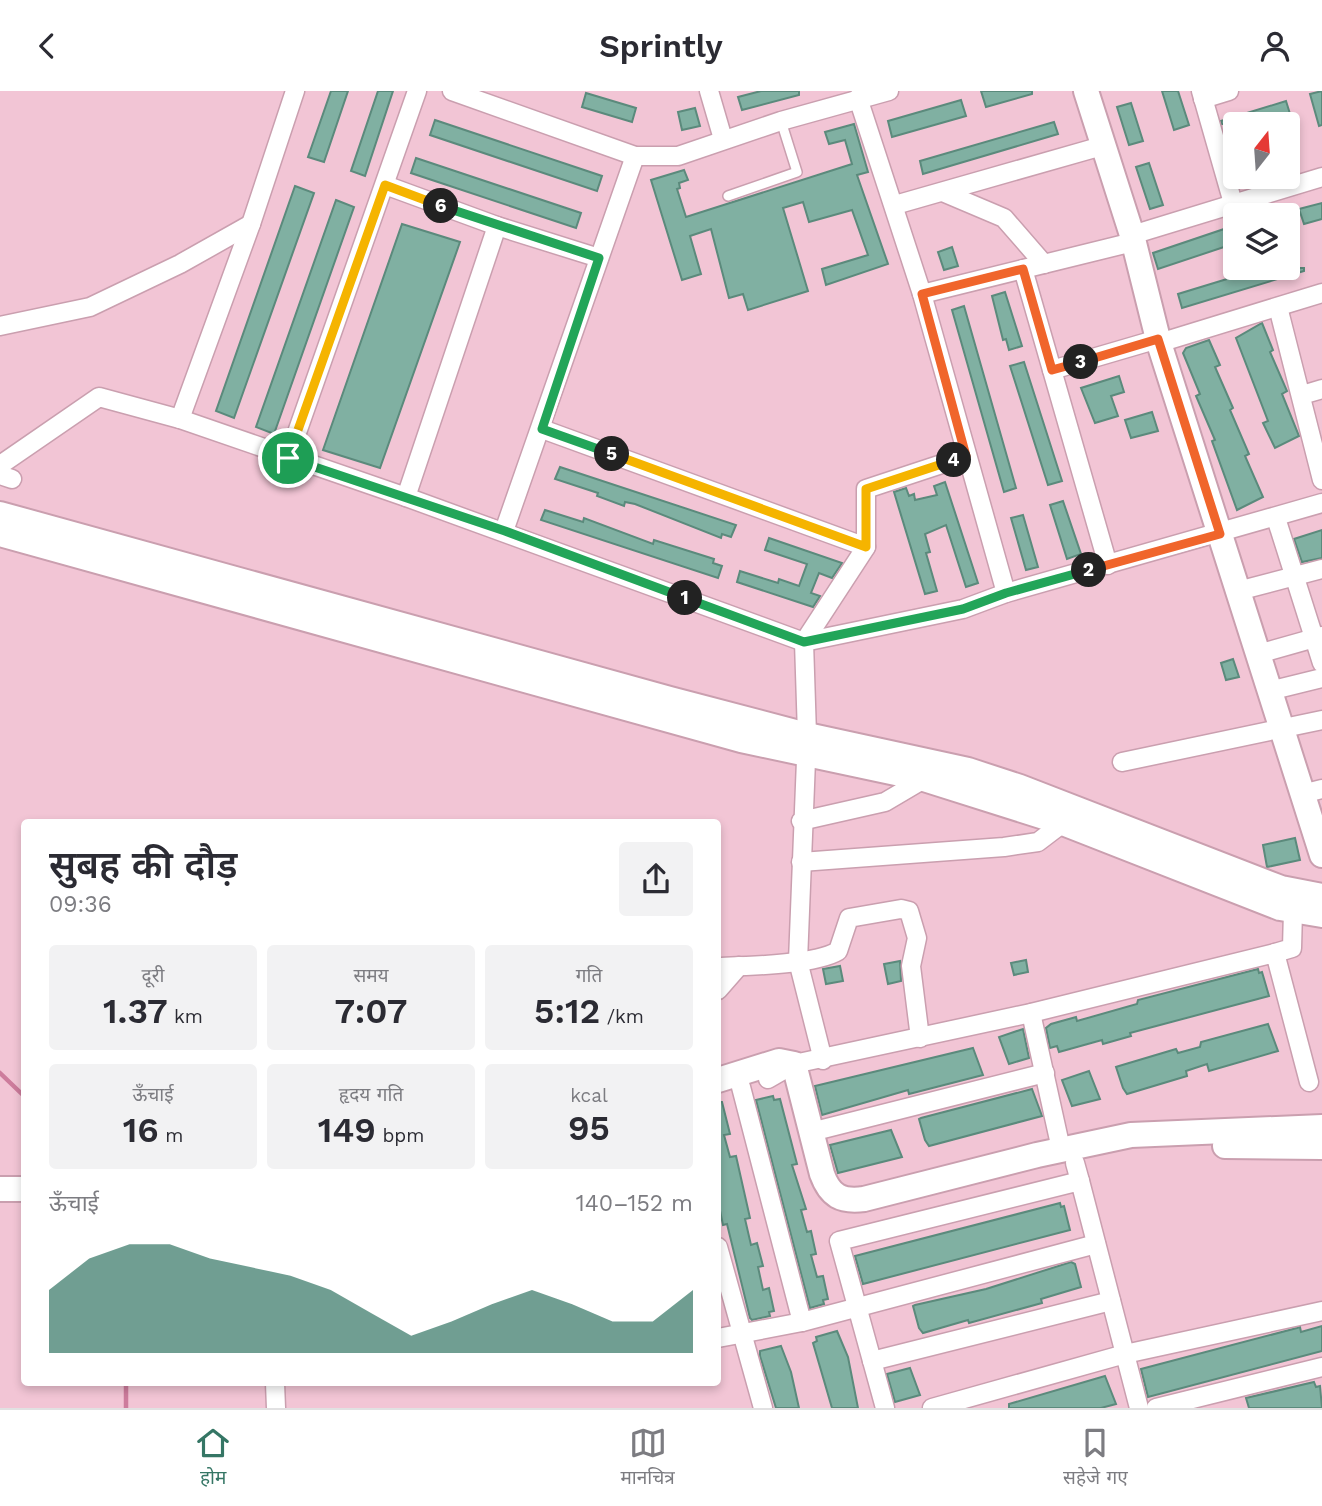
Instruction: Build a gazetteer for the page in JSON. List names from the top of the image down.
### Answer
{
  "north": "top",
  "page": {
    "header": "Sprintly",
    "pins": [
      "6",
      "3",
      "5",
      "4",
      "2",
      "1"
    ],
    "heading": ["सुबह की दौड़", "09:36"],
    "stats": [
      ["दूरी", "1.37 km"],
      ["समय", "7:07"],
      ["गति", "5:12 /km"],
      ["ऊँचाई", "16 m"],
      ["हृदय गति", "149 bpm"],
      ["kcal", "95"]
    ],
    "chart": ["ऊँचाई", "140–152 m"],
    "tabs": ["होम", "मानचित्र", "सहेजे गए"]
  }
}
